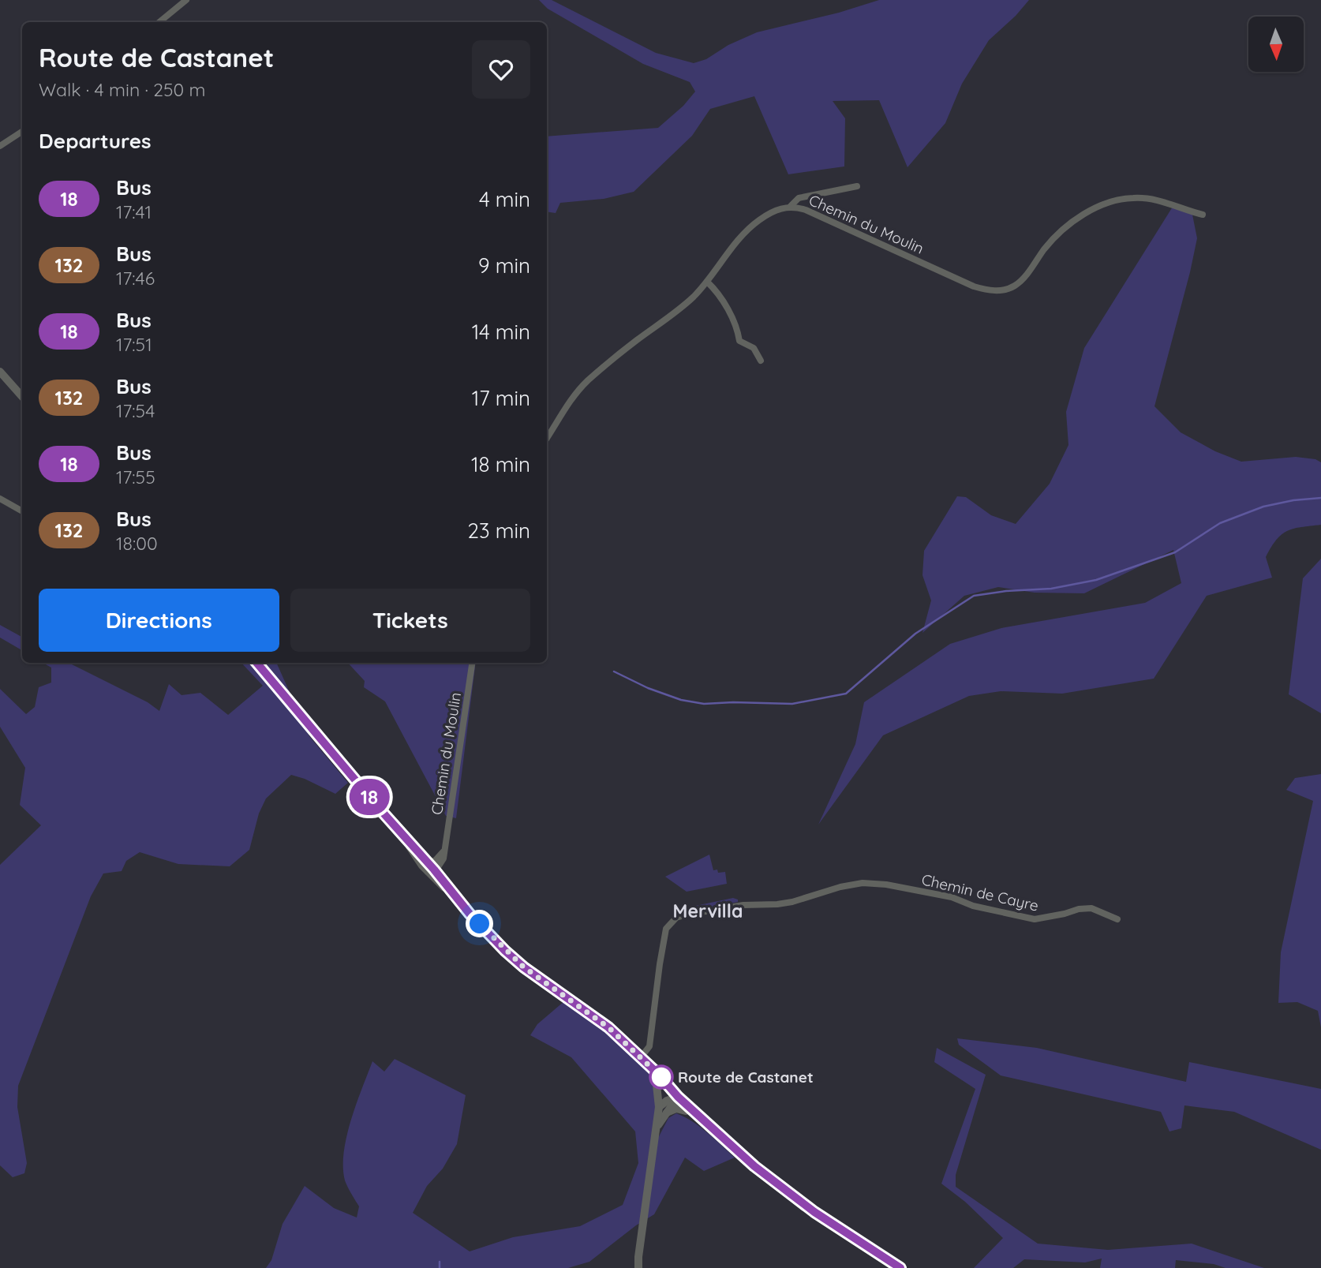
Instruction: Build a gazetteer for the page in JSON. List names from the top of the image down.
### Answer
{
  "streets": {
    "street": ["Chemin du Moulin", "Chemin de Cayre"]
  },
  "districts": ["Mervilla"],
  "places": ["Route de Castanet"],
  "lines": ["bus line 18"],
  "north": "bottom",
  "page": {
    "on_map": "18",
    "heading": [
      ["Route de Castanet", "Walk · 4 min · 250 m"],
      "Departures"
    ],
    "list": [
      {
        "mark": "18",
        "name": "Bus",
        "note": "17:41",
        "value": "4 min"
      },
      {
        "mark": "132",
        "name": "Bus",
        "note": "17:46",
        "value": "9 min"
      },
      {
        "mark": "18",
        "name": "Bus",
        "note": "17:51",
        "value": "14 min"
      },
      {
        "mark": "132",
        "name": "Bus",
        "note": "17:54",
        "value": "17 min"
      },
      {
        "mark": "18",
        "name": "Bus",
        "note": "17:55",
        "value": "18 min"
      },
      {
        "mark": "132",
        "name": "Bus",
        "note": "18:00",
        "value": "23 min"
      }
    ],
    "buttons": ["Directions", "Tickets"]
  }
}
